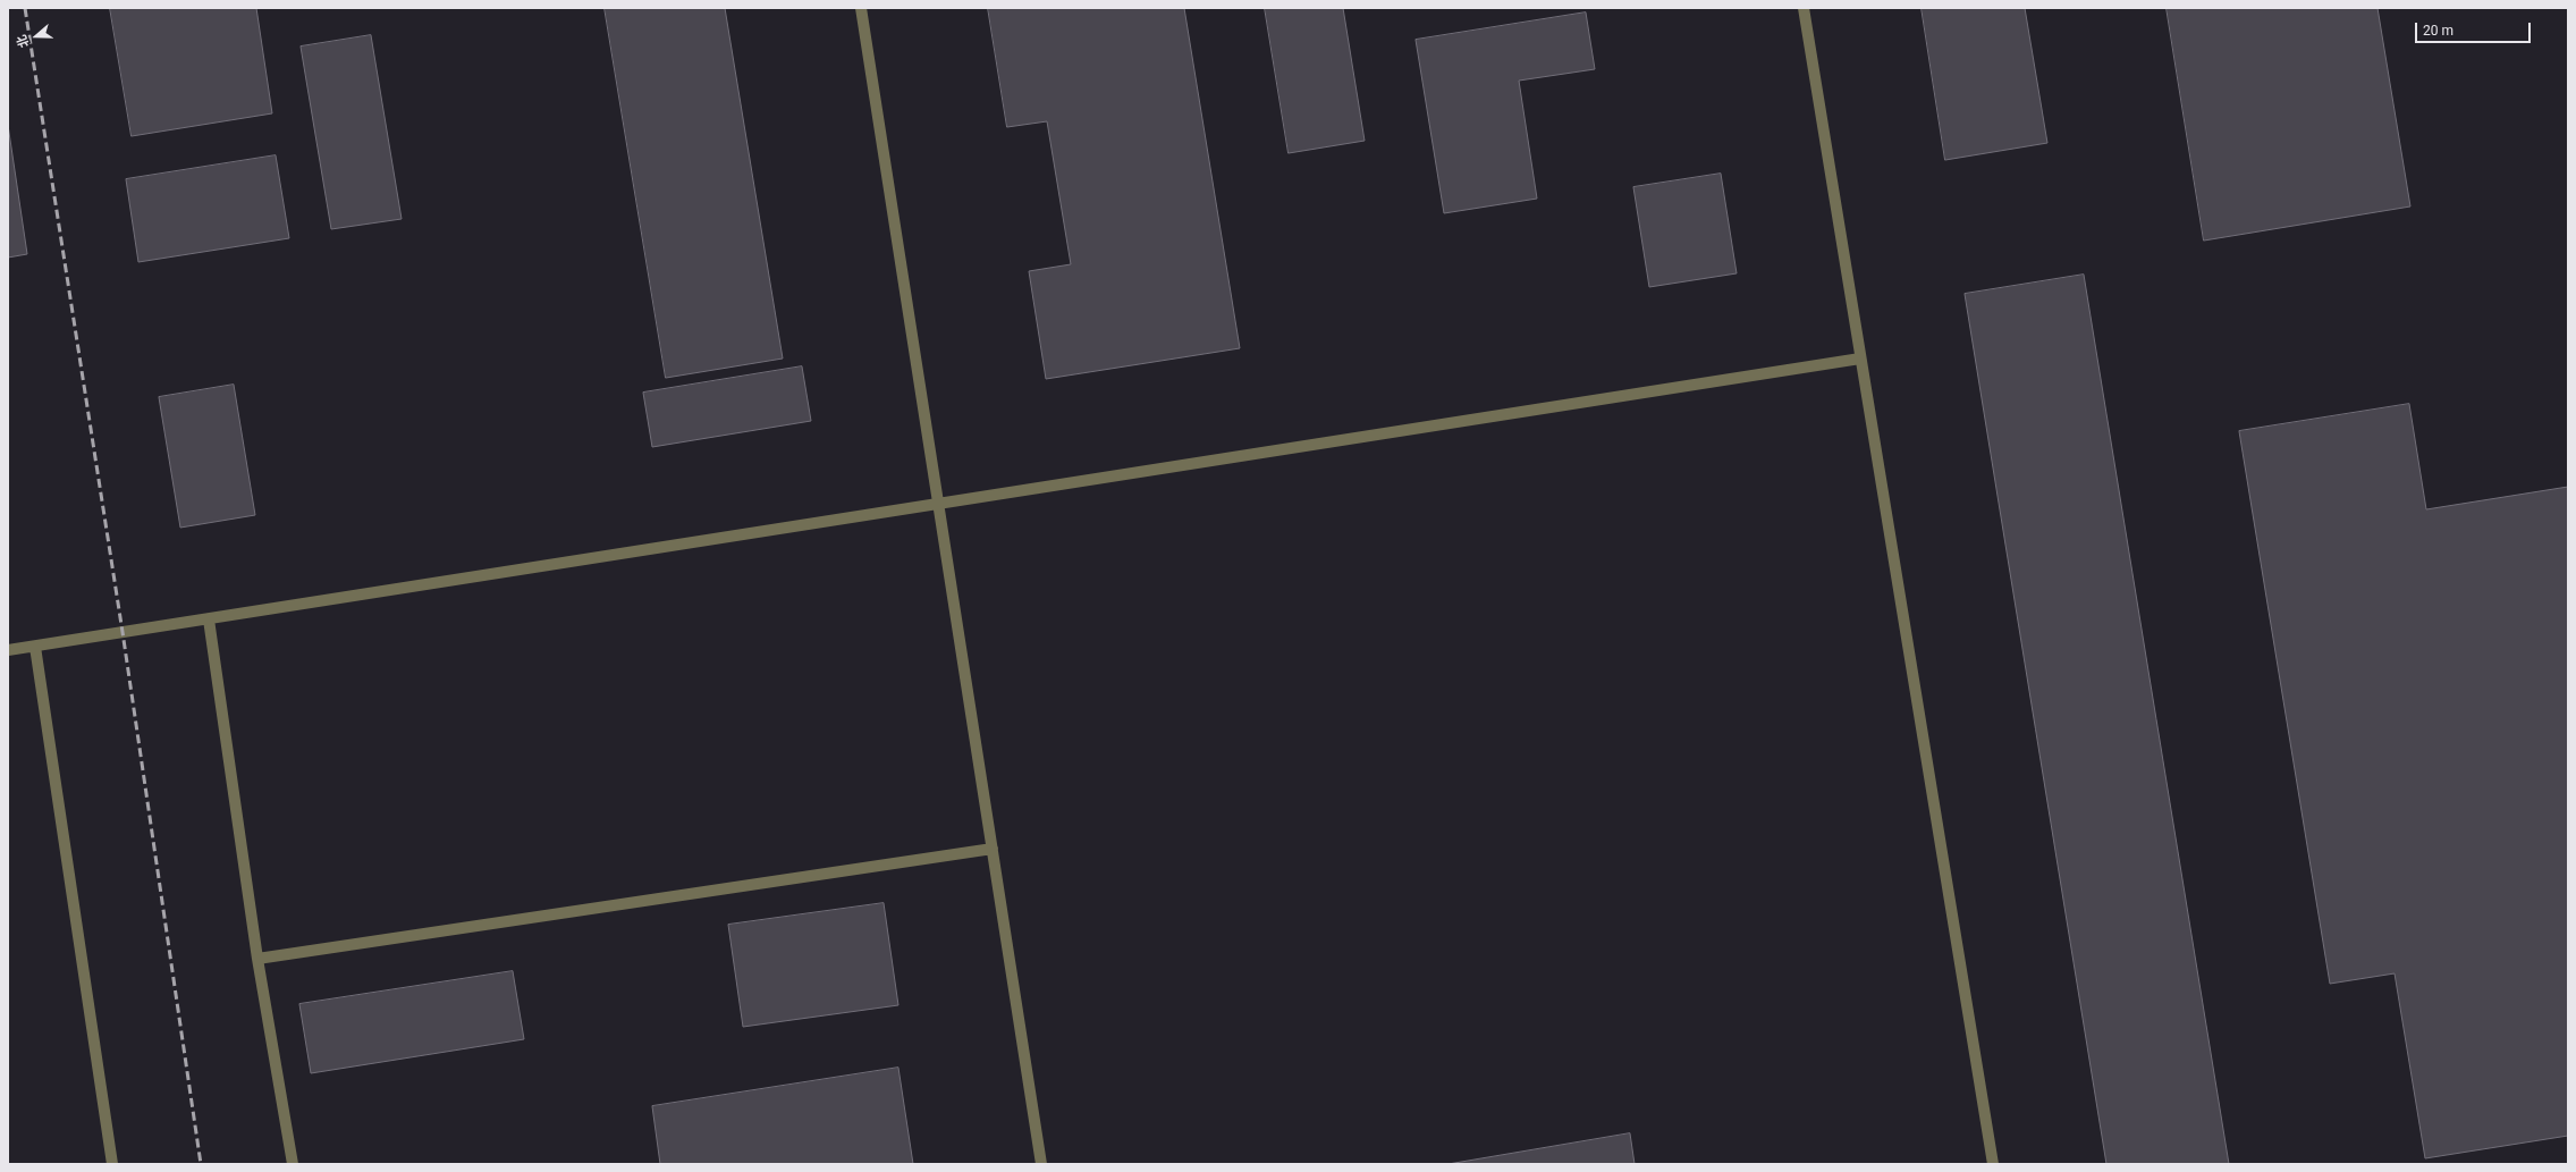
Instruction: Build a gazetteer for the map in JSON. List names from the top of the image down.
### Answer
{
  "scale_bar": "20 m",
  "north": "left"
}
